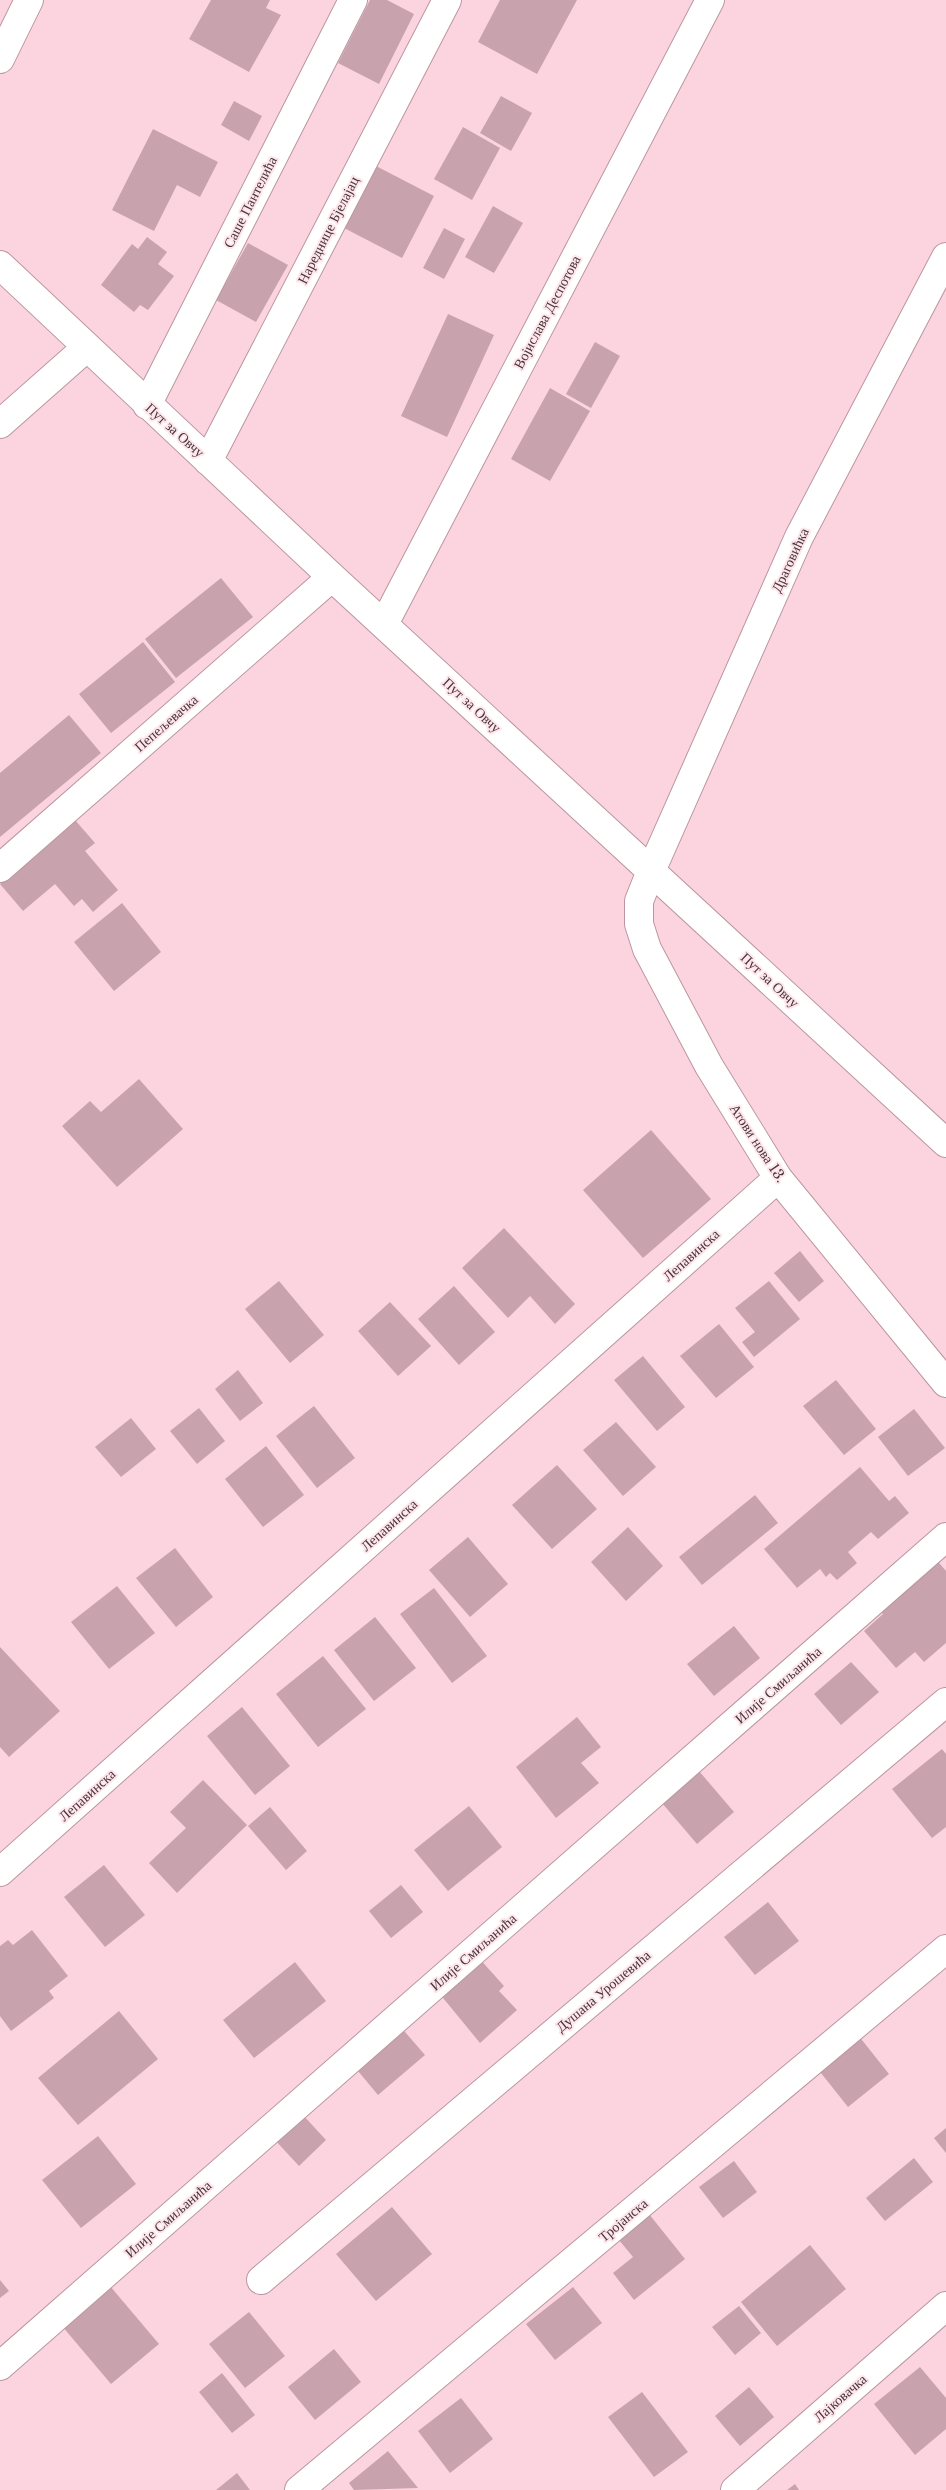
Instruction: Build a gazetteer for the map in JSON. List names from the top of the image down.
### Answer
{
  "streets": {
    "street": [
      "Саше Пантелића",
      "Нареднице Бјелајац",
      "Војислава Деспотова",
      "Пут за Овчу",
      "Драговићка",
      "Пепељевачка",
      "Атови нова 13.",
      "Лепавинска",
      "Илије Смиљанића",
      "Душана Урошевића",
      "Тројанска",
      "Лајковачка"
    ]
  },
  "crossings": [
    ["Саше Пантелића", "Пут за Овчу"],
    ["Нареднице Бјелајац", "Пут за Овчу"],
    ["Војислава Деспотова", "Пут за Овчу"],
    ["Пут за Овчу", "Драговићка"],
    ["Пут за Овчу", "Пепељевачка"],
    ["Пут за Овчу", "Атови нова 13."],
    ["Драговићка", "Атови нова 13."],
    ["Атови нова 13.", "Лепавинска"]
  ]
}
